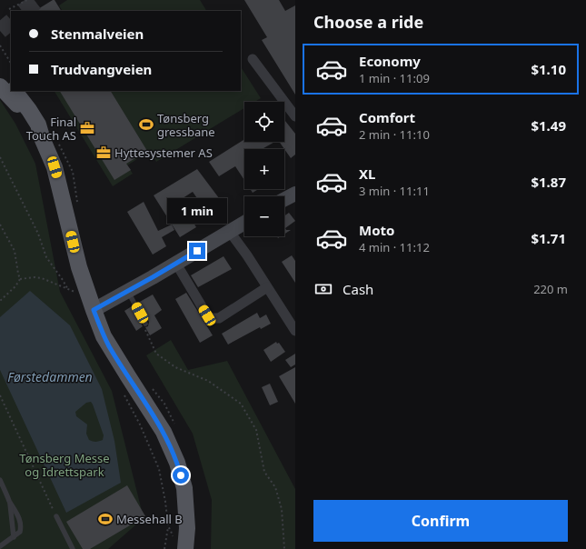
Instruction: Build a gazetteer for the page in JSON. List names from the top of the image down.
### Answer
{
  "water": ["Førstedammen"],
  "parks": ["Tønsberg Messe og Idrettspark"],
  "places": {
    "sports": ["Tønsberg gressbane", "Messehall B"],
    "office": ["Final Touch AS", "Hyttesystemer AS"]
  },
  "page": {
    "heading": "Choose a ride",
    "banner": ["Stenmalveien", "Trudvangveien"],
    "list": [
      {
        "name": "Economy",
        "note": "1 min · 11:09",
        "value": "$1.10"
      },
      {
        "name": "Comfort",
        "note": "2 min · 11:10",
        "value": "$1.49"
      },
      {
        "name": "XL",
        "note": "3 min · 11:11",
        "value": "$1.87"
      },
      {
        "name": "Moto",
        "note": "4 min · 11:12",
        "value": "$1.71"
      }
    ],
    "map_buttons": ["+", "−"],
    "bubble": "1 min",
    "pay": ["Cash", "220 m"],
    "buttons": "Confirm"
  }
}
